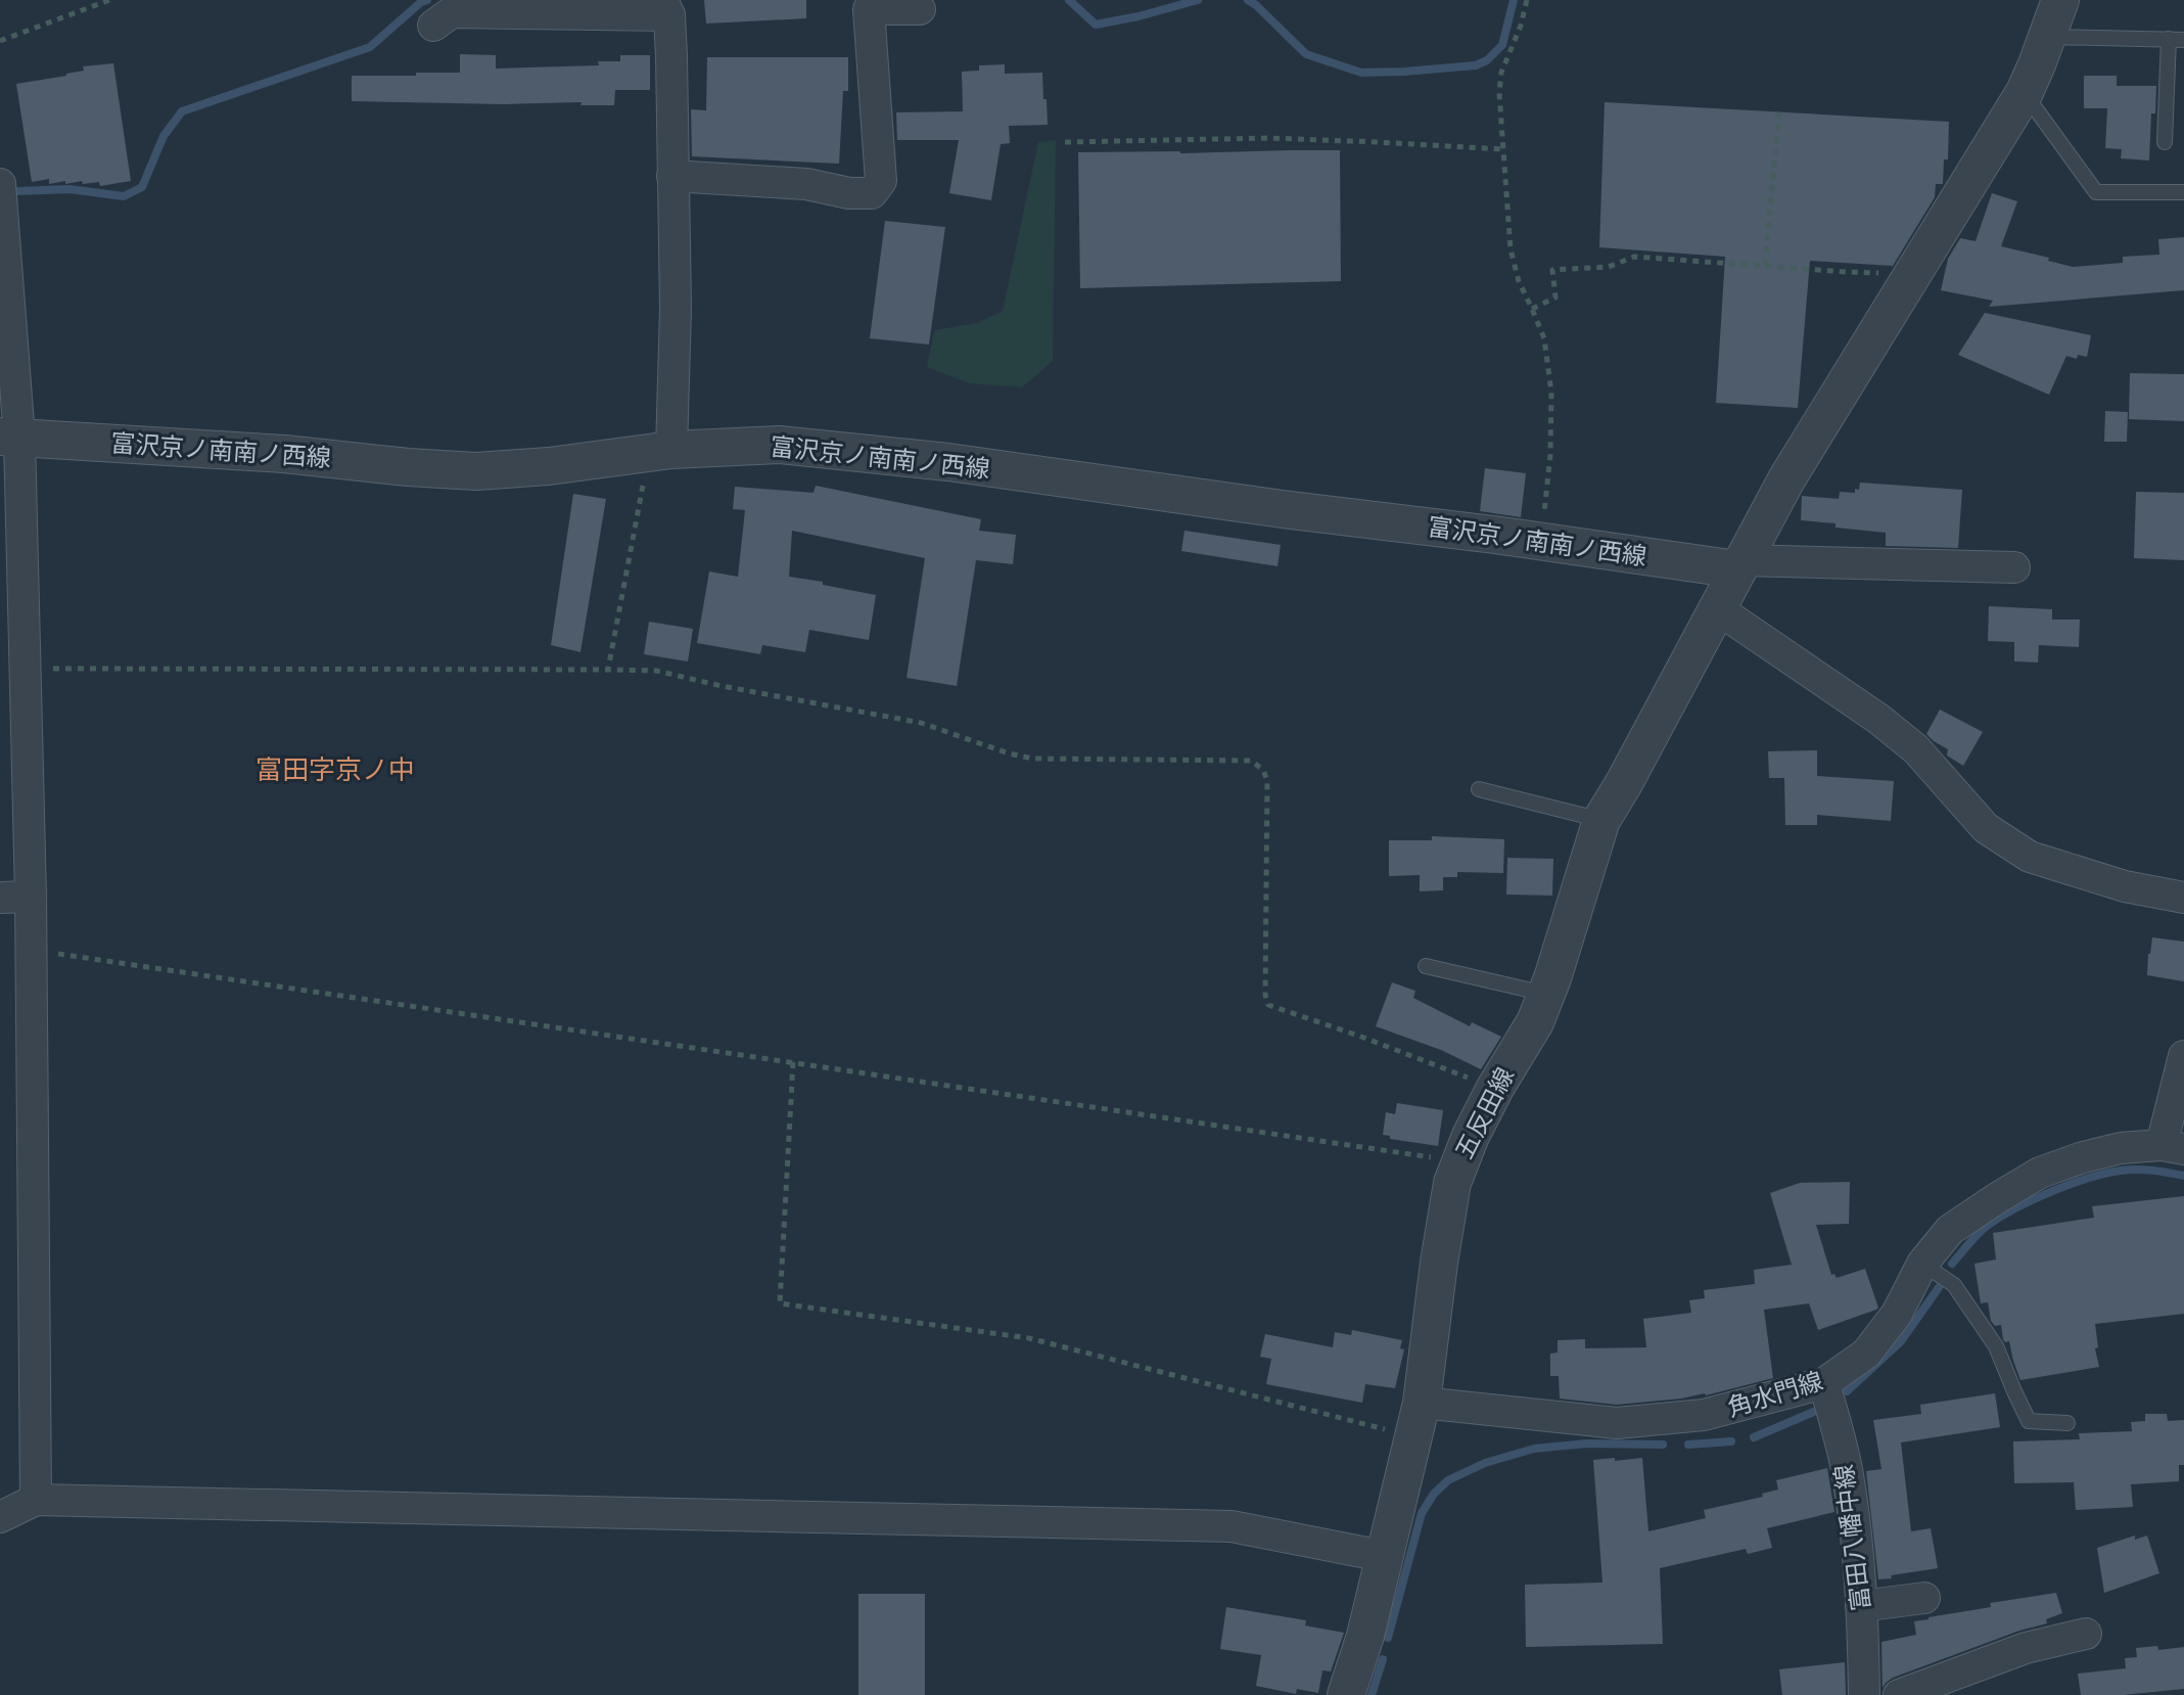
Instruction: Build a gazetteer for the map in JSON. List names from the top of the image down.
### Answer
{
  "streets": {
    "street": [
      "富沢京ノ南南ノ西線",
      "五反田線",
      "角水門線",
      "富田八幡中線"
    ]
  },
  "crossings": [
    ["富沢京ノ南南ノ西線", "五反田線"],
    ["五反田線", "角水門線"],
    ["角水門線", "富田八幡中線"]
  ],
  "districts": ["富田字京ノ中"]
}
